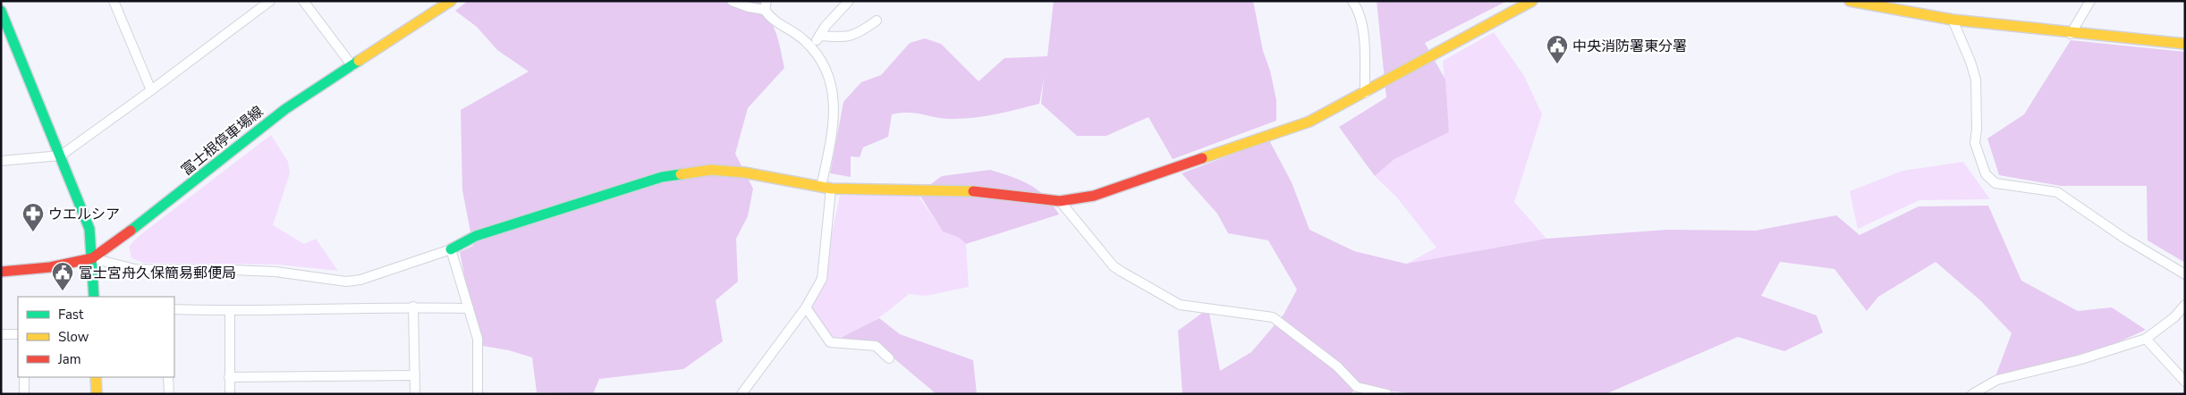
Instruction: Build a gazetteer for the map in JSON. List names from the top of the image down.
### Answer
{
  "streets": {
    "street": ["富士根停車場線"]
  },
  "places": {
    "public building": ["中央消防署東分署", "富士宮舟久保簡易郵便局"],
    "pharmacy": ["ウエルシア"]
  },
  "legend": ["Fast", "Slow", "Jam"]
}
